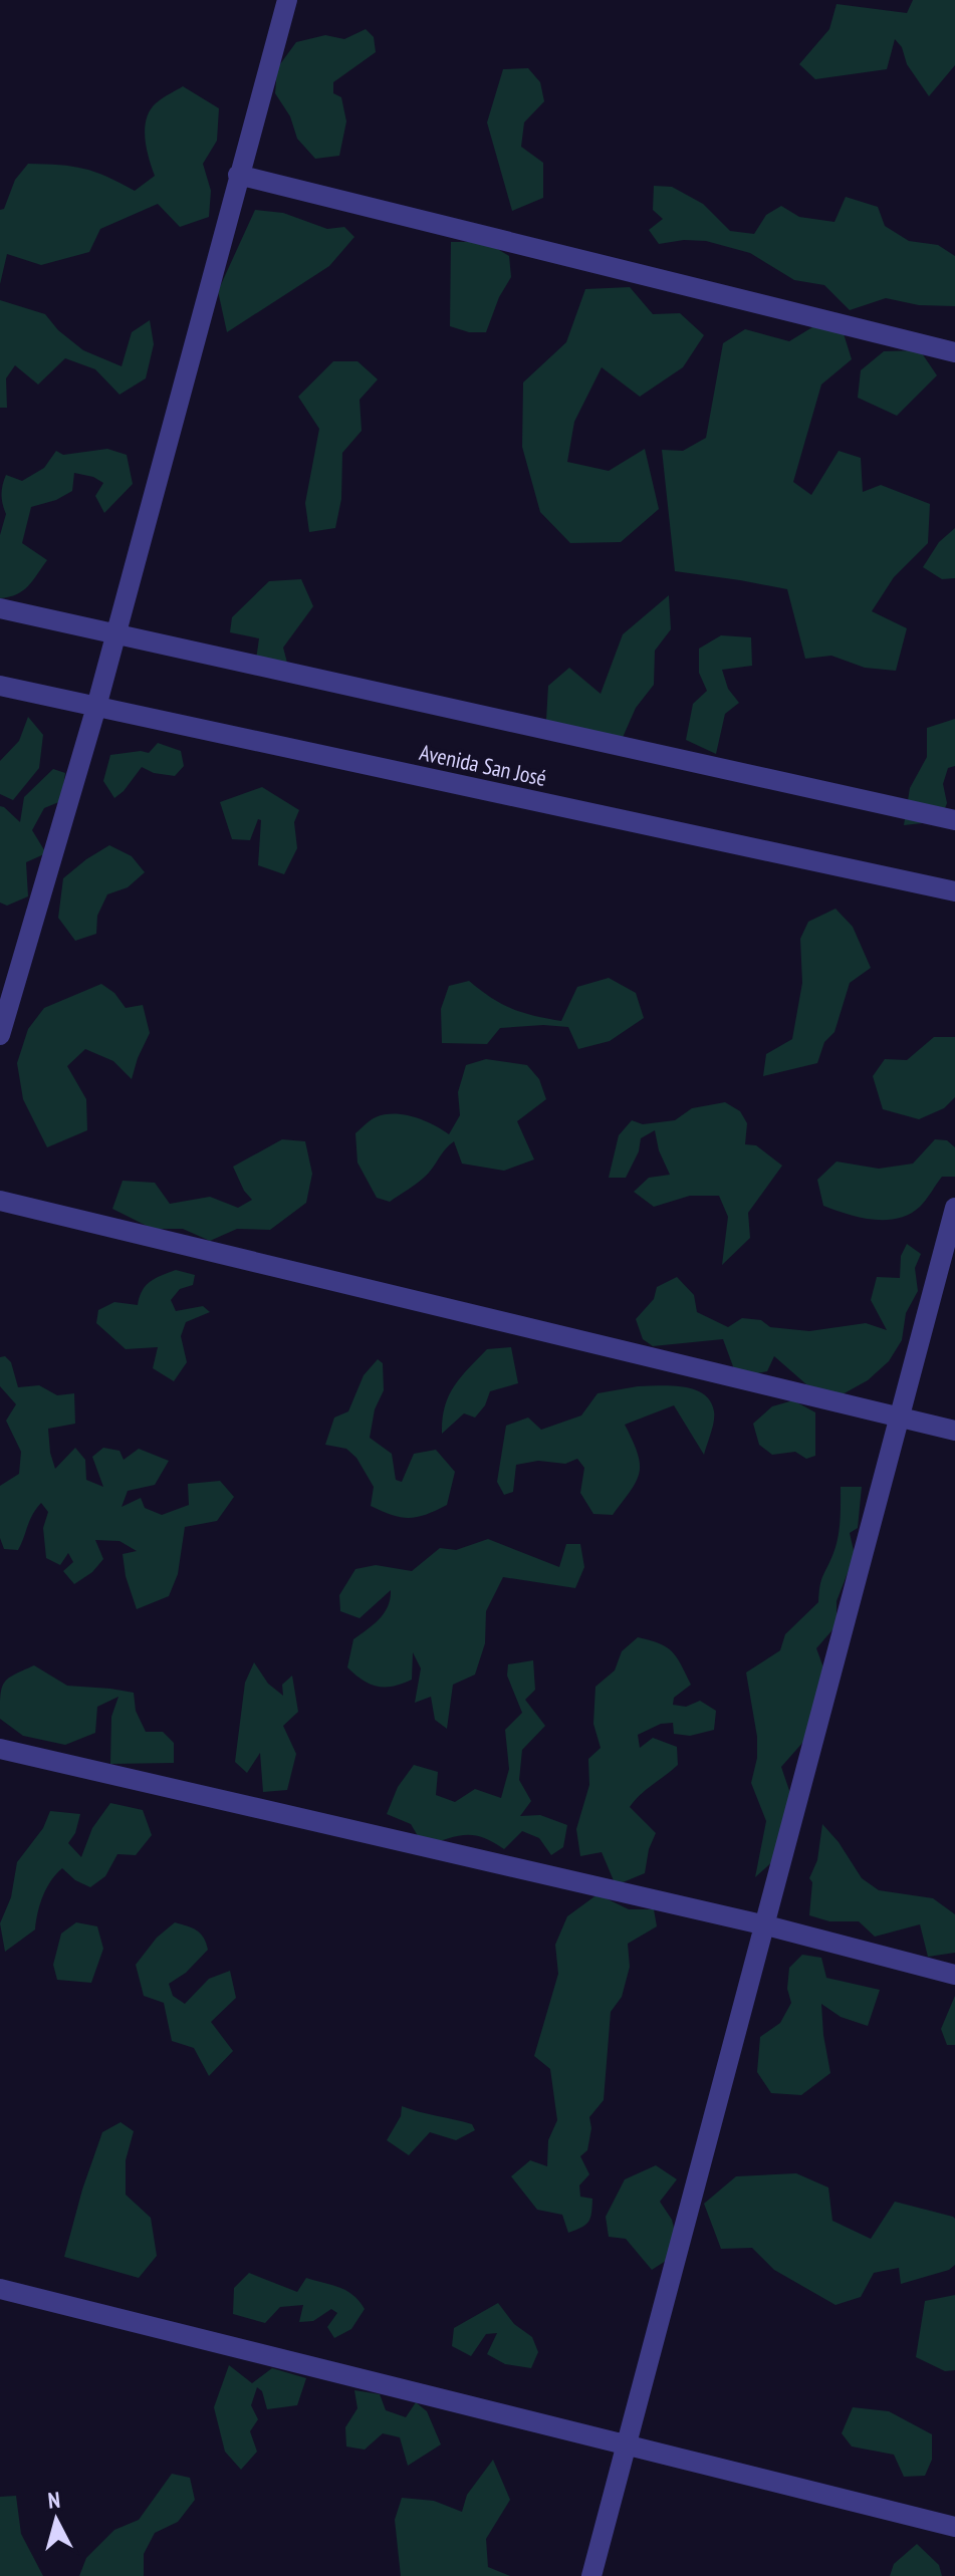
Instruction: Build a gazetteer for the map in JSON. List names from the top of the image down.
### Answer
{
  "streets": {
    "street": ["Avenida San José"]
  },
  "north": "top"
}
